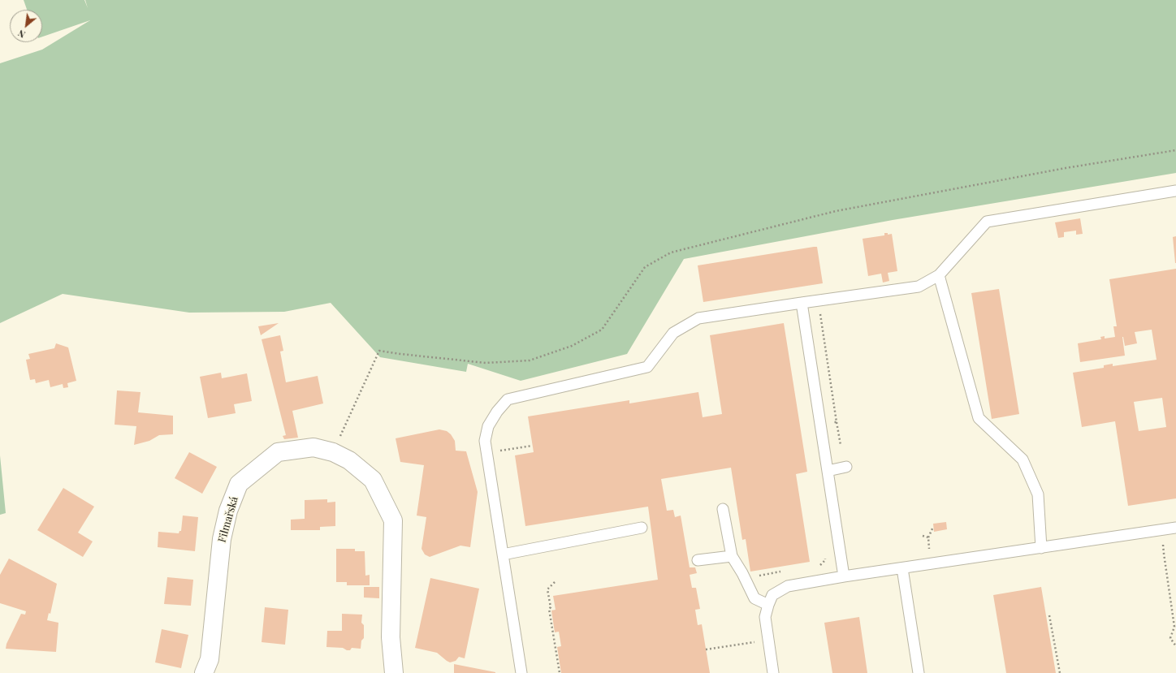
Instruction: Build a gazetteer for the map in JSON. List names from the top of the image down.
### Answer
{
  "streets": {
    "street": ["Filmařská"]
  },
  "north": "bottom left"
}
